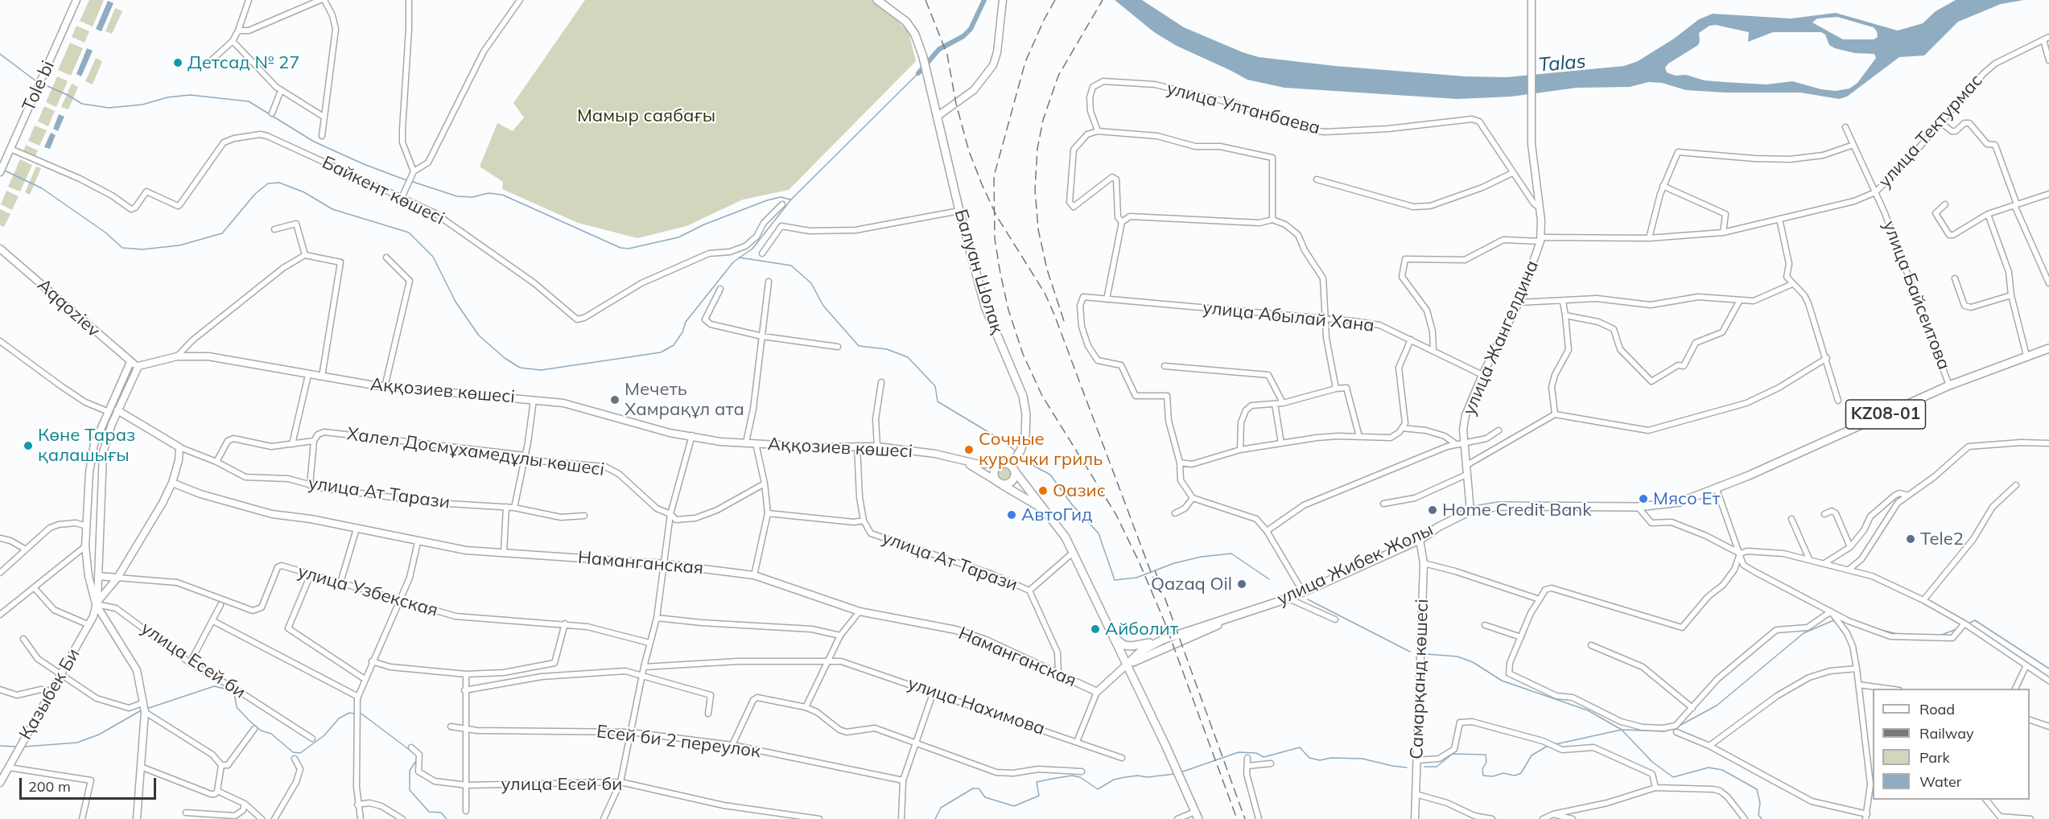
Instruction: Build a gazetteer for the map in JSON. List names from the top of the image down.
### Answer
{
  "streets": {
    "main road": ["Балуан Шолақ", "KZ08-01", "улица Жибек Жолы"],
    "street": [
      "Tole bi",
      "улица Ултанбаева",
      "улица Тектурмас",
      "Байкент көшесі",
      "улица Байсеитова",
      "Aqqoziev",
      "улица Абылай Хана",
      "улица Жангелдина",
      "Аққозиев көшесі",
      "Халел Досмұхамедұлы көшесі",
      "улица Ат Тарази",
      "Наманганская",
      "улица Узбекская",
      "улица Есей би",
      "Самарқанд көшесі",
      "Қазыбек Би",
      "улица Нахимова",
      "Есей би 2 переулок"
    ]
  },
  "crossings": [
    ["Tole bi", "Байкент көшесі"],
    ["улица Ултанбаева", "улица Жангелдина"],
    ["улица Тектурмас", "улица Байсеитова"],
    ["улица Тектурмас", "улица Абылай Хана"],
    ["улица Тектурмас", "улица Жангелдина"],
    ["Балуан Шолақ", "Аққозиев көшесі"],
    ["улица Байсеитова", "улица Жибек Жолы"],
    ["Aqqoziev", "Аққозиев көшесі"],
    ["улица Абылай Хана", "улица Жангелдина"],
    ["улица Жангелдина", "улица Жибек Жолы"],
    ["Аққозиев көшесі", "улица Ат Тарази"],
    ["KZ08-01", "улица Жибек Жолы"],
    ["Халел Досмұхамедұлы көшесі", "улица Ат Тарази"],
    ["улица Ат Тарази", "Наманганская"],
    ["улица Жибек Жолы", "Самарқанд көшесі"],
    ["улица Есей би", "Қазыбек Би"]
  ],
  "water": ["Talas"],
  "parks": ["Мамыр саябағы"],
  "places": [
    "Детсад № 27",
    "Мечеть Хамрақұл ата",
    "Көне Тараз қалашығы",
    "Сочные курочки гриль",
    "Оазис",
    "Мясо Ет",
    "Home Credit Bank",
    "АвтоГид",
    "Tele2",
    "Qazaq Oil",
    "Айболит"
  ],
  "legend": [
    "Road",
    "Railway",
    "Park",
    "Water"
  ],
  "scale_bar": "200 m"
}
